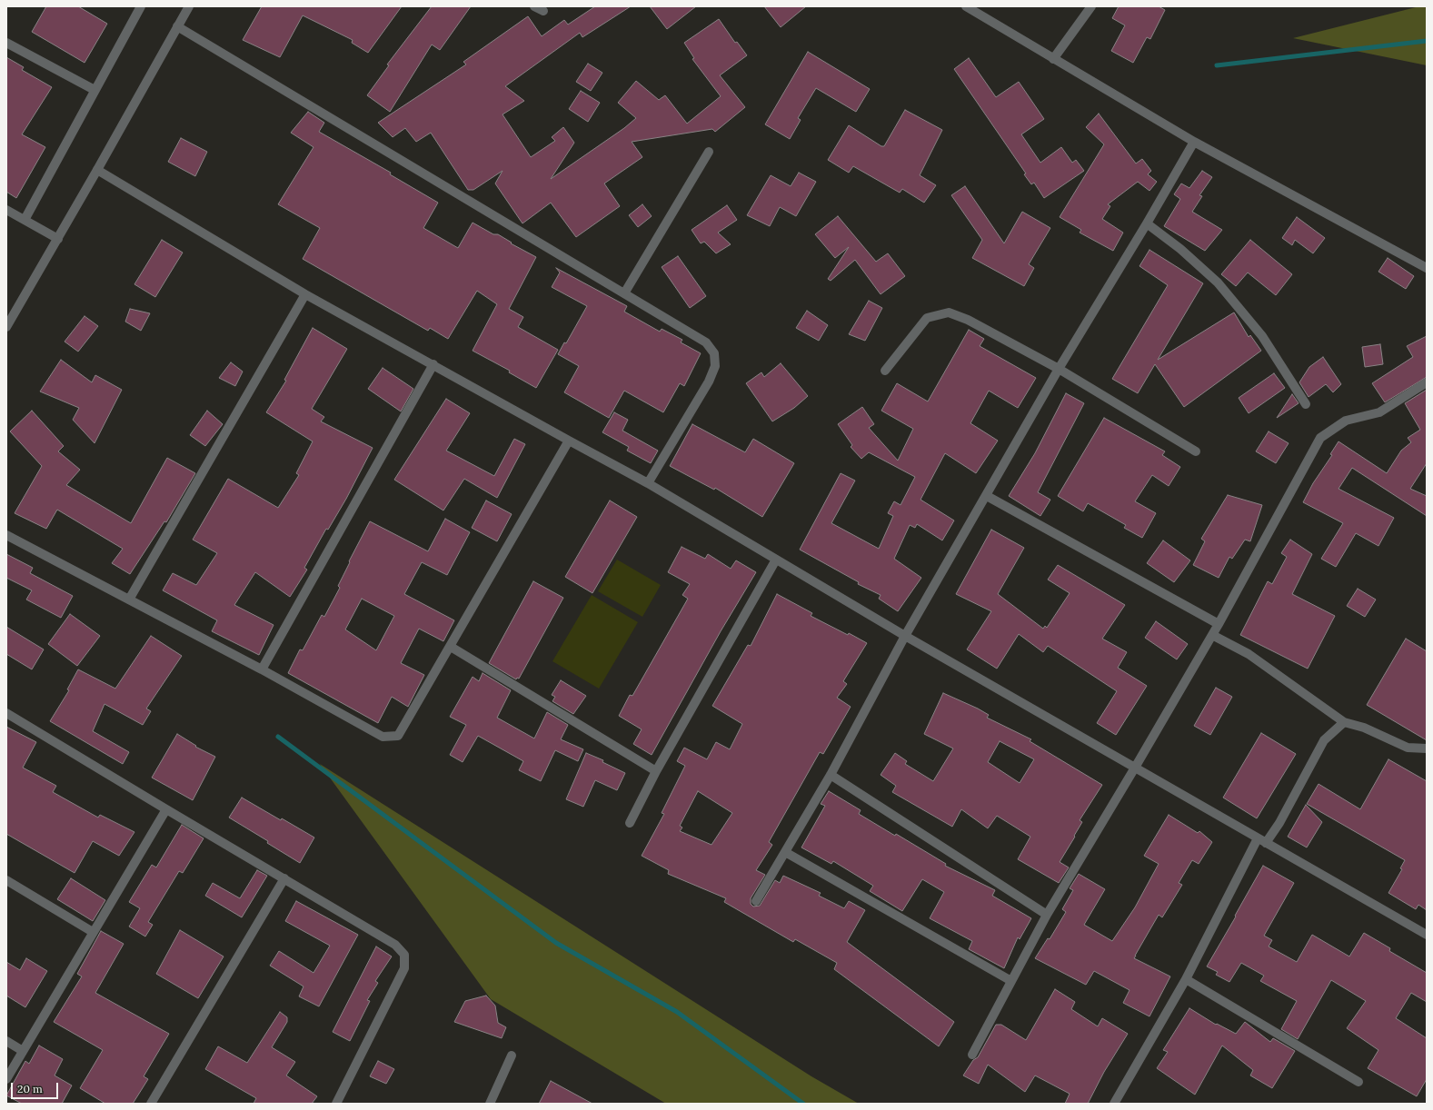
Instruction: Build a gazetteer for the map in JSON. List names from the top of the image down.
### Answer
{
  "scale_bar": "20 m"
}
